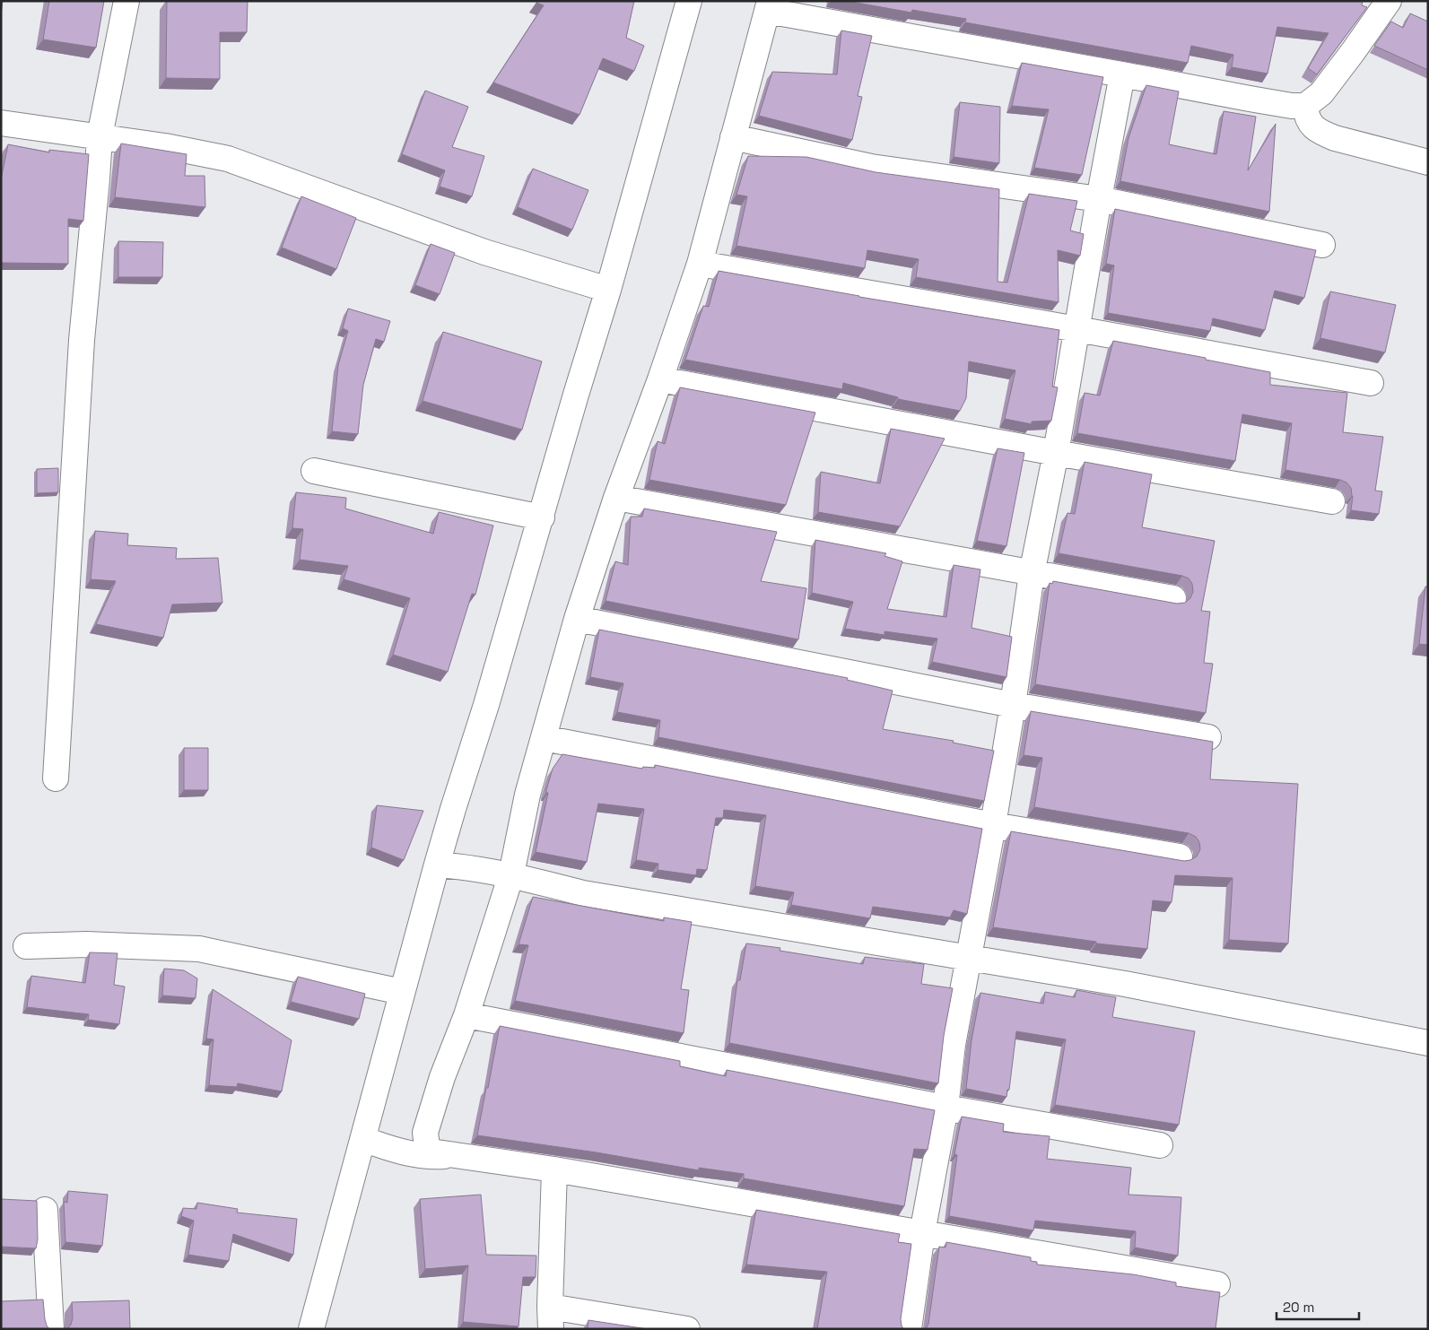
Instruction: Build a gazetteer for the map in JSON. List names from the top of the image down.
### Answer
{
  "scale_bar": "20 m"
}
